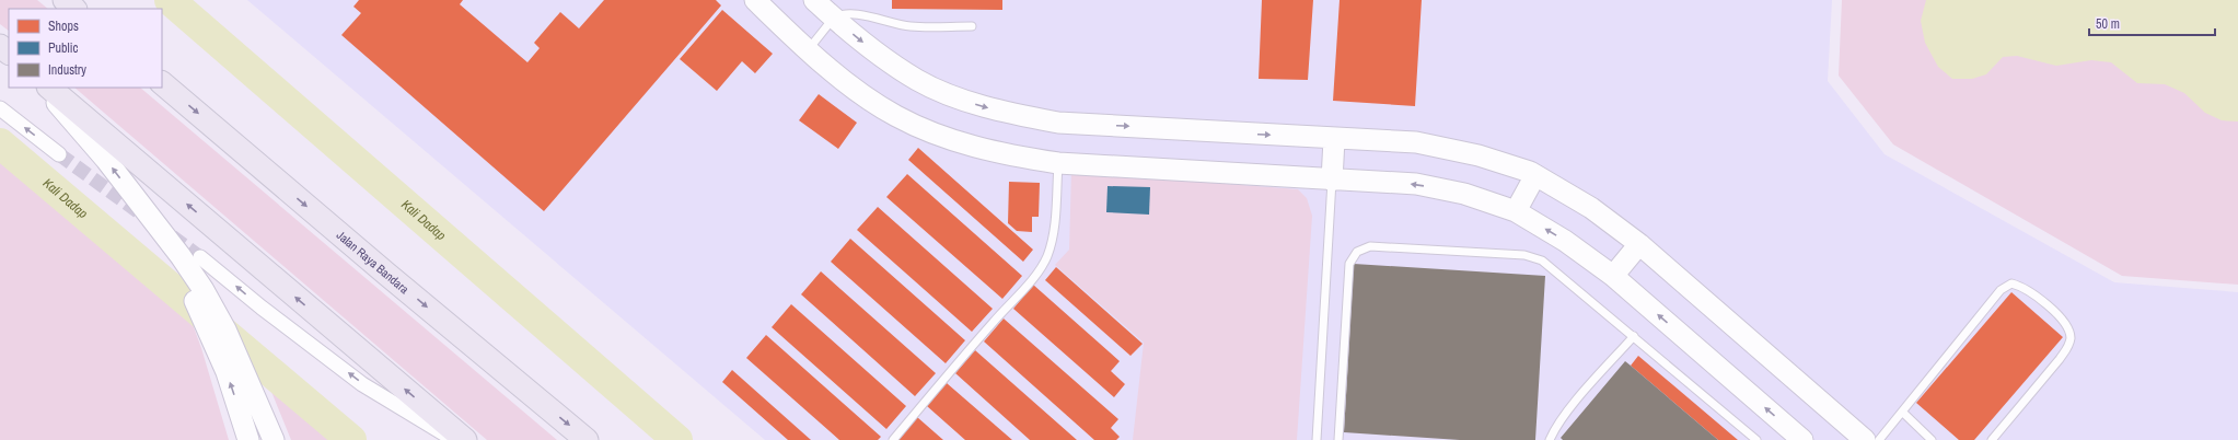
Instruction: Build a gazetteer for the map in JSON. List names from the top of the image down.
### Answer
{
  "streets": {
    "main road": ["Jalan Raya Bandara"]
  },
  "water": ["Kali Dadap"],
  "legend": ["Shops", "Public", "Industry"],
  "scale_bar": "50 m"
}
